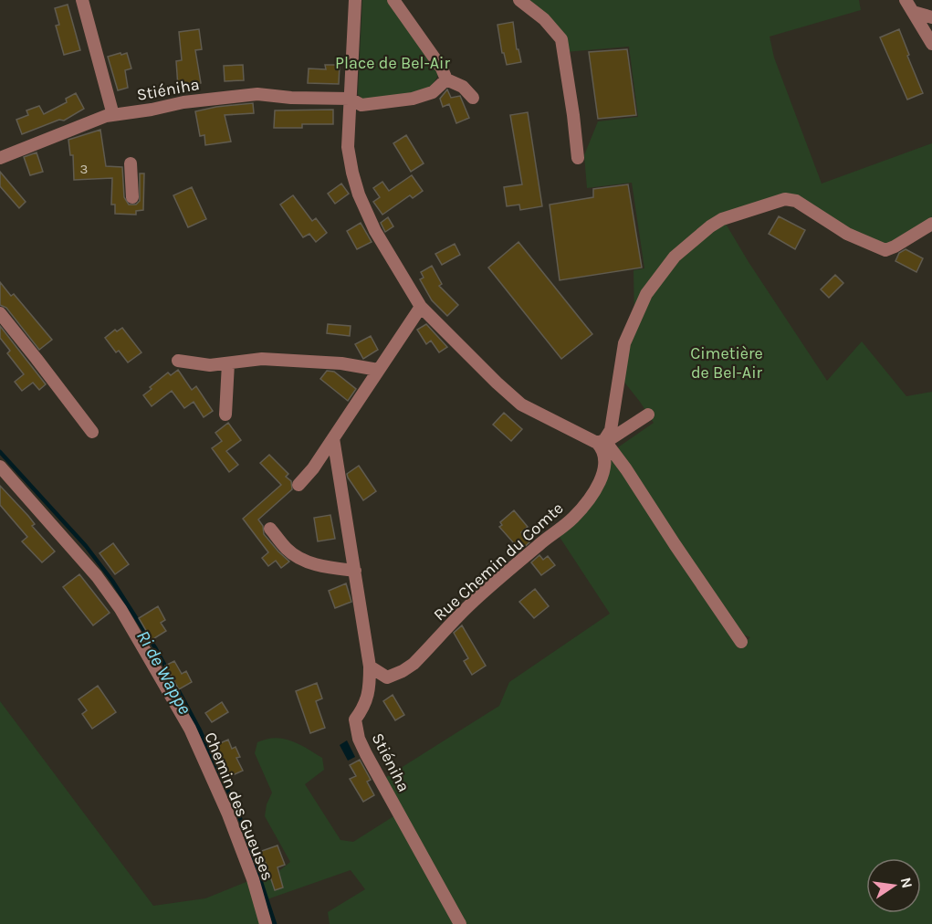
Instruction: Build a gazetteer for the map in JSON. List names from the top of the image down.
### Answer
{
  "streets": {
    "street": ["Stiéniha", "Rue Chemin du Comte", "Chemin des Gueuses"]
  },
  "crossings": [
    ["Stiéniha", "Rue Chemin du Comte"]
  ],
  "water": ["Ri de Wappe"],
  "parks": ["Place de Bel-Air", "Cimetière de Bel-Air"],
  "house_numbers": ["3"],
  "north": "right"
}
